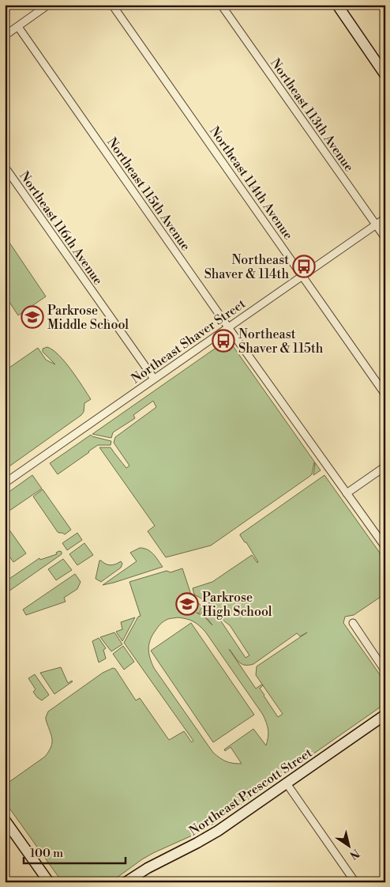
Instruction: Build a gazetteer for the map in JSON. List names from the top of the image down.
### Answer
{
  "streets": {
    "street": [
      "Northeast 113th Avenue",
      "Northeast 114th Avenue",
      "Northeast 115th Avenue",
      "Northeast 116th Avenue",
      "Northeast Shaver Street",
      "Northeast Prescott Street"
    ]
  },
  "crossings": [
    ["Northeast 113th Avenue", "Northeast Shaver Street"],
    ["Northeast 114th Avenue", "Northeast Shaver Street"],
    ["Northeast 115th Avenue", "Northeast Shaver Street"],
    ["Northeast 116th Avenue", "Northeast Shaver Street"]
  ],
  "places": {
    "bus stop": ["Northeast Shaver & 114th", "Northeast Shaver & 115th"],
    "school or university": ["Parkrose Middle School", "Parkrose High School"]
  },
  "scale_bar": "100 m",
  "north": "bottom right"
}
